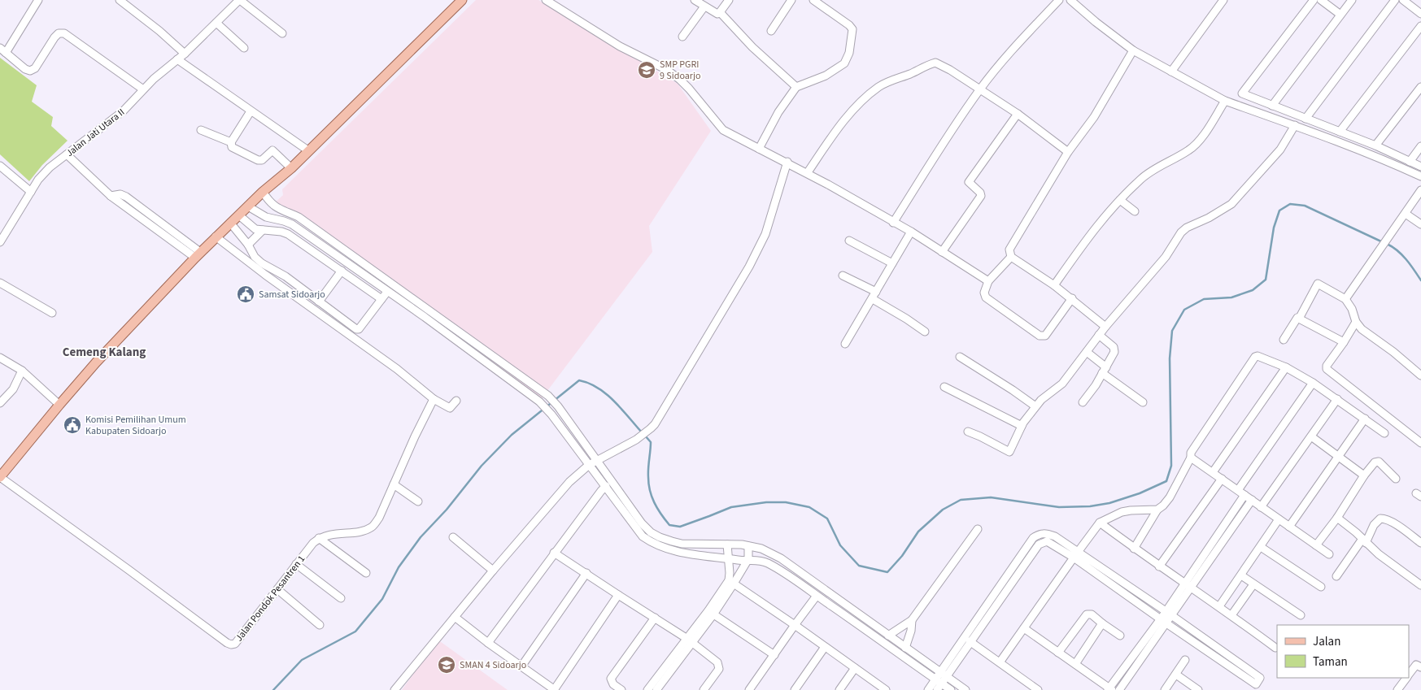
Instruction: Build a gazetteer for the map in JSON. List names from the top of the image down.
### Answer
{
  "streets": {
    "street": ["Jalan Jati Utara II", "Jalan Pondok Pesantren 1"]
  },
  "districts": ["Cemeng Kalang"],
  "places": {
    "school or university": ["SMP PGRI 9 Sidoarjo", "SMAN 4 Sidoarjo"],
    "public building": ["Samsat Sidoarjo", "Komisi Pemilihan Umum Kabupaten Sidoarjo"]
  },
  "legend": ["Jalan", "Taman"]
}
